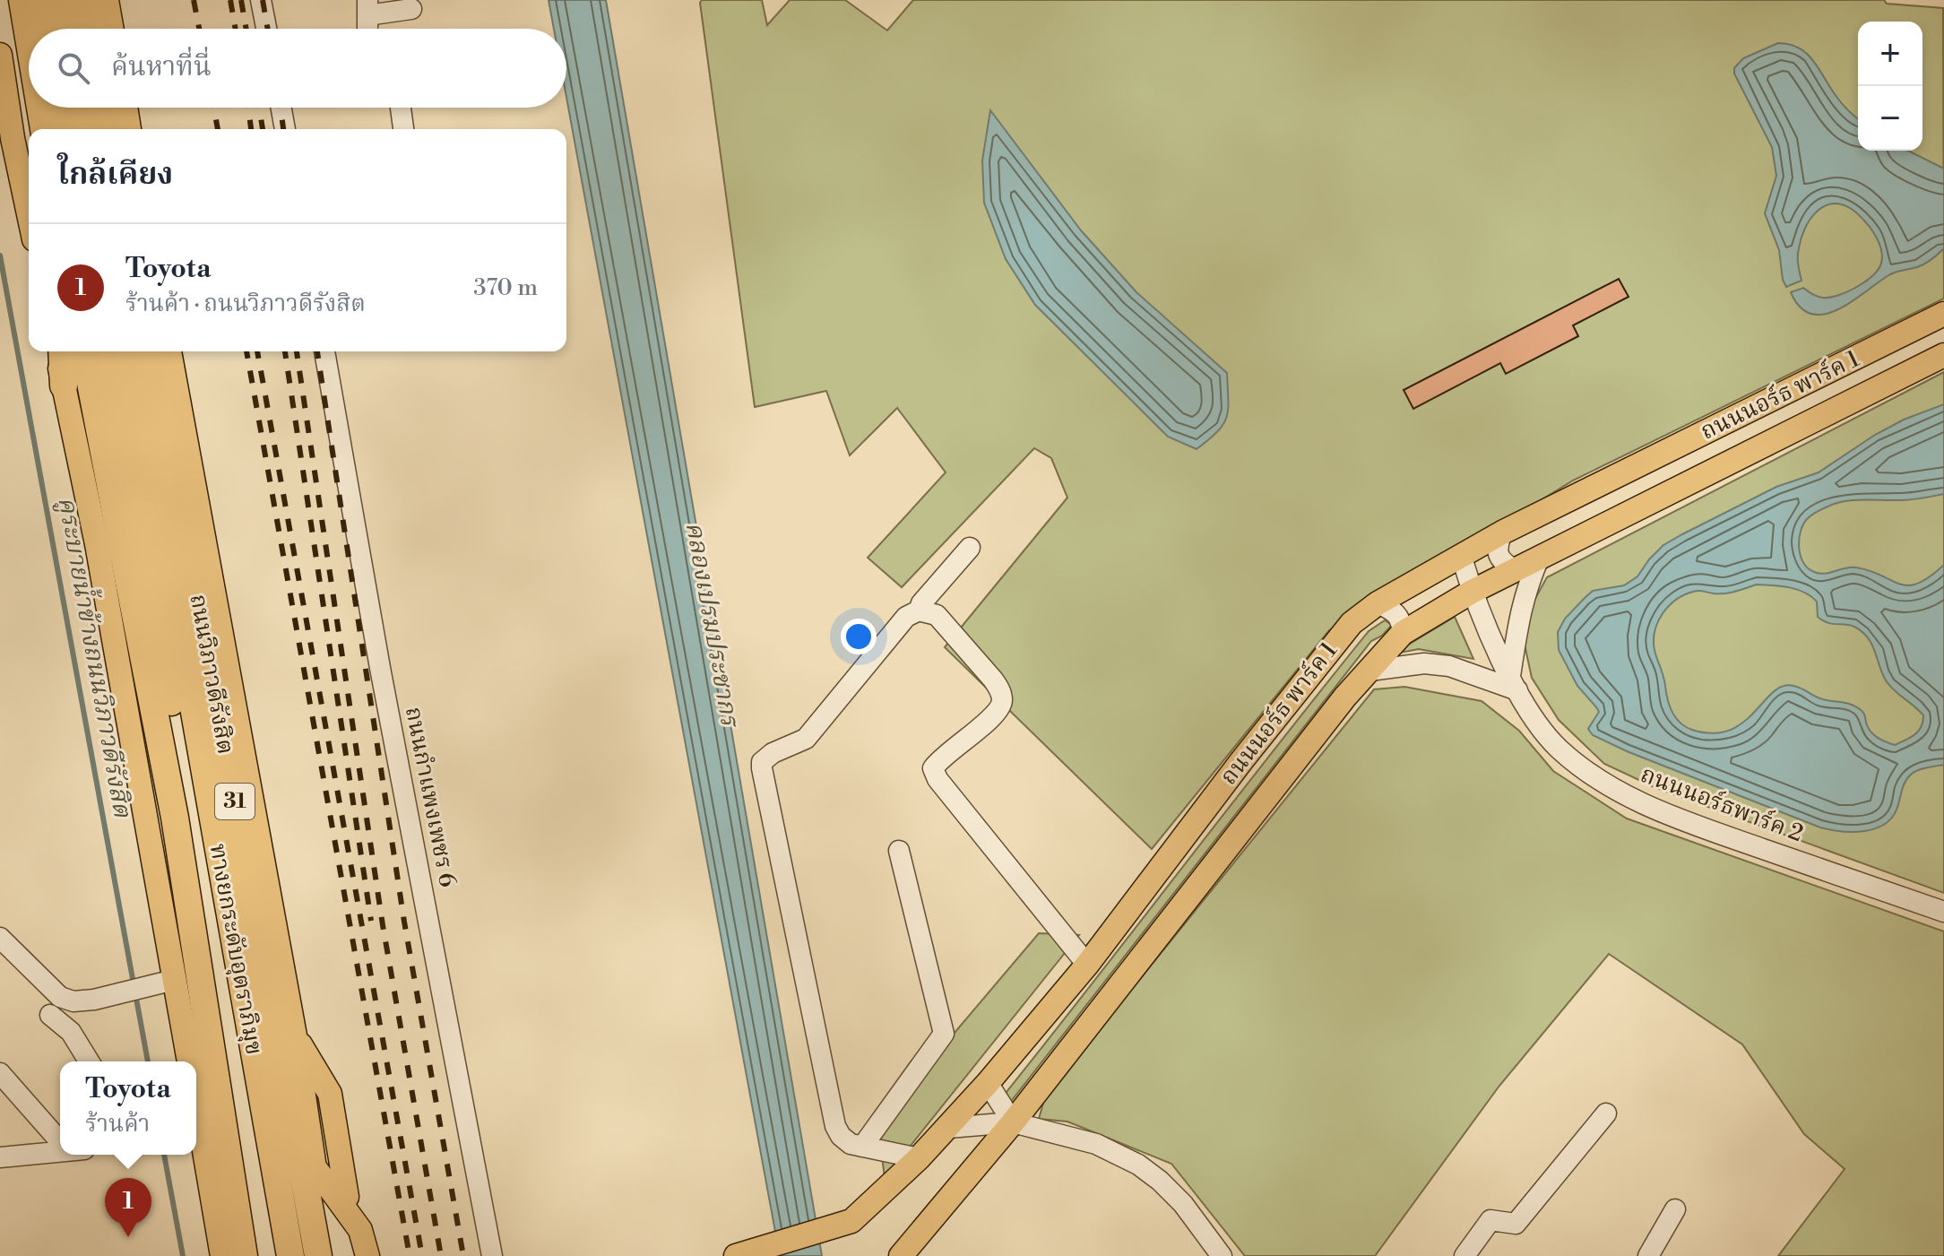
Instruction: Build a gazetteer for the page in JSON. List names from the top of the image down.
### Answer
{
  "streets": {
    "highway": ["ถนนวิภาวดีรังสิต", "31", "ทางยกระดับอุตราภิมุข"],
    "main road": ["ถนนนอร์ธ พาร์ค 1"],
    "street": ["ถนนกำแพงเพชร 6", "ถนนนอร์ธพาร์ค 2"]
  },
  "crossings": [
    ["ถนนนอร์ธ พาร์ค 1", "ถนนนอร์ธพาร์ค 2"]
  ],
  "water": ["คลองเปรมประชากร", "คูระบายน้ำข้างถนนวิภาวดีรังสิต"],
  "page": {
    "map_buttons": ["+", "−"],
    "search": "ค้นหาที่นี่",
    "heading": "ใกล้เคียง",
    "list": [
      {
        "mark": "1",
        "name": "Toyota",
        "note": "ร้านค้า · ถนนวิภาวดีรังสิต",
        "value": "370 m"
      }
    ],
    "popup": ["Toyota", "ร้านค้า"],
    "pins": "1"
  }
}
